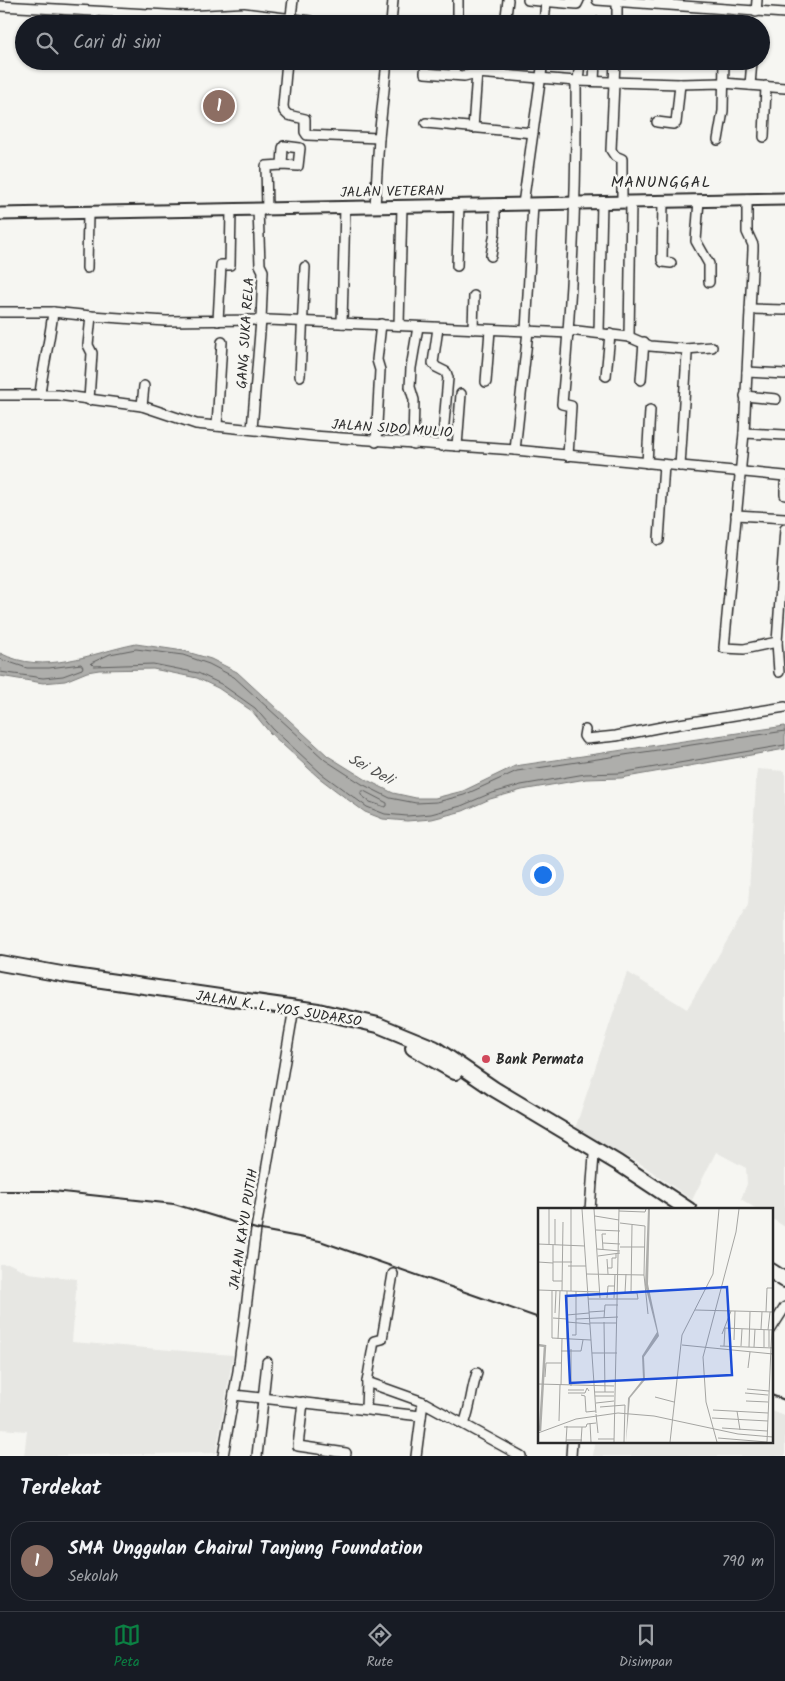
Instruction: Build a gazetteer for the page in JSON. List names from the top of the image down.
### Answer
{
  "streets": {
    "highway": ["JALAN K. L. YOS SUDARSO"],
    "main road": ["JALAN VETERAN"],
    "street": ["GANG SUKA RELA", "JALAN SIDO MULIO", "JALAN KAYU PUTIH"]
  },
  "crossings": [
    ["JALAN VETERAN", "GANG SUKA RELA"],
    ["GANG SUKA RELA", "JALAN SIDO MULIO"],
    ["JALAN K. L. YOS SUDARSO", "JALAN KAYU PUTIH"]
  ],
  "districts": ["MANUNGGAL"],
  "water": ["Sei Deli"],
  "places": ["Bank Permata"],
  "page": {
    "search": "Cari di sini",
    "pins": "1",
    "heading": "Terdekat",
    "list": [
      {
        "mark": "1",
        "name": "SMA Unggulan Chairul Tanjung Foundation",
        "note": "Sekolah",
        "value": "790 m"
      }
    ],
    "nav": ["Peta", "Rute", "Disimpan"]
  }
}
